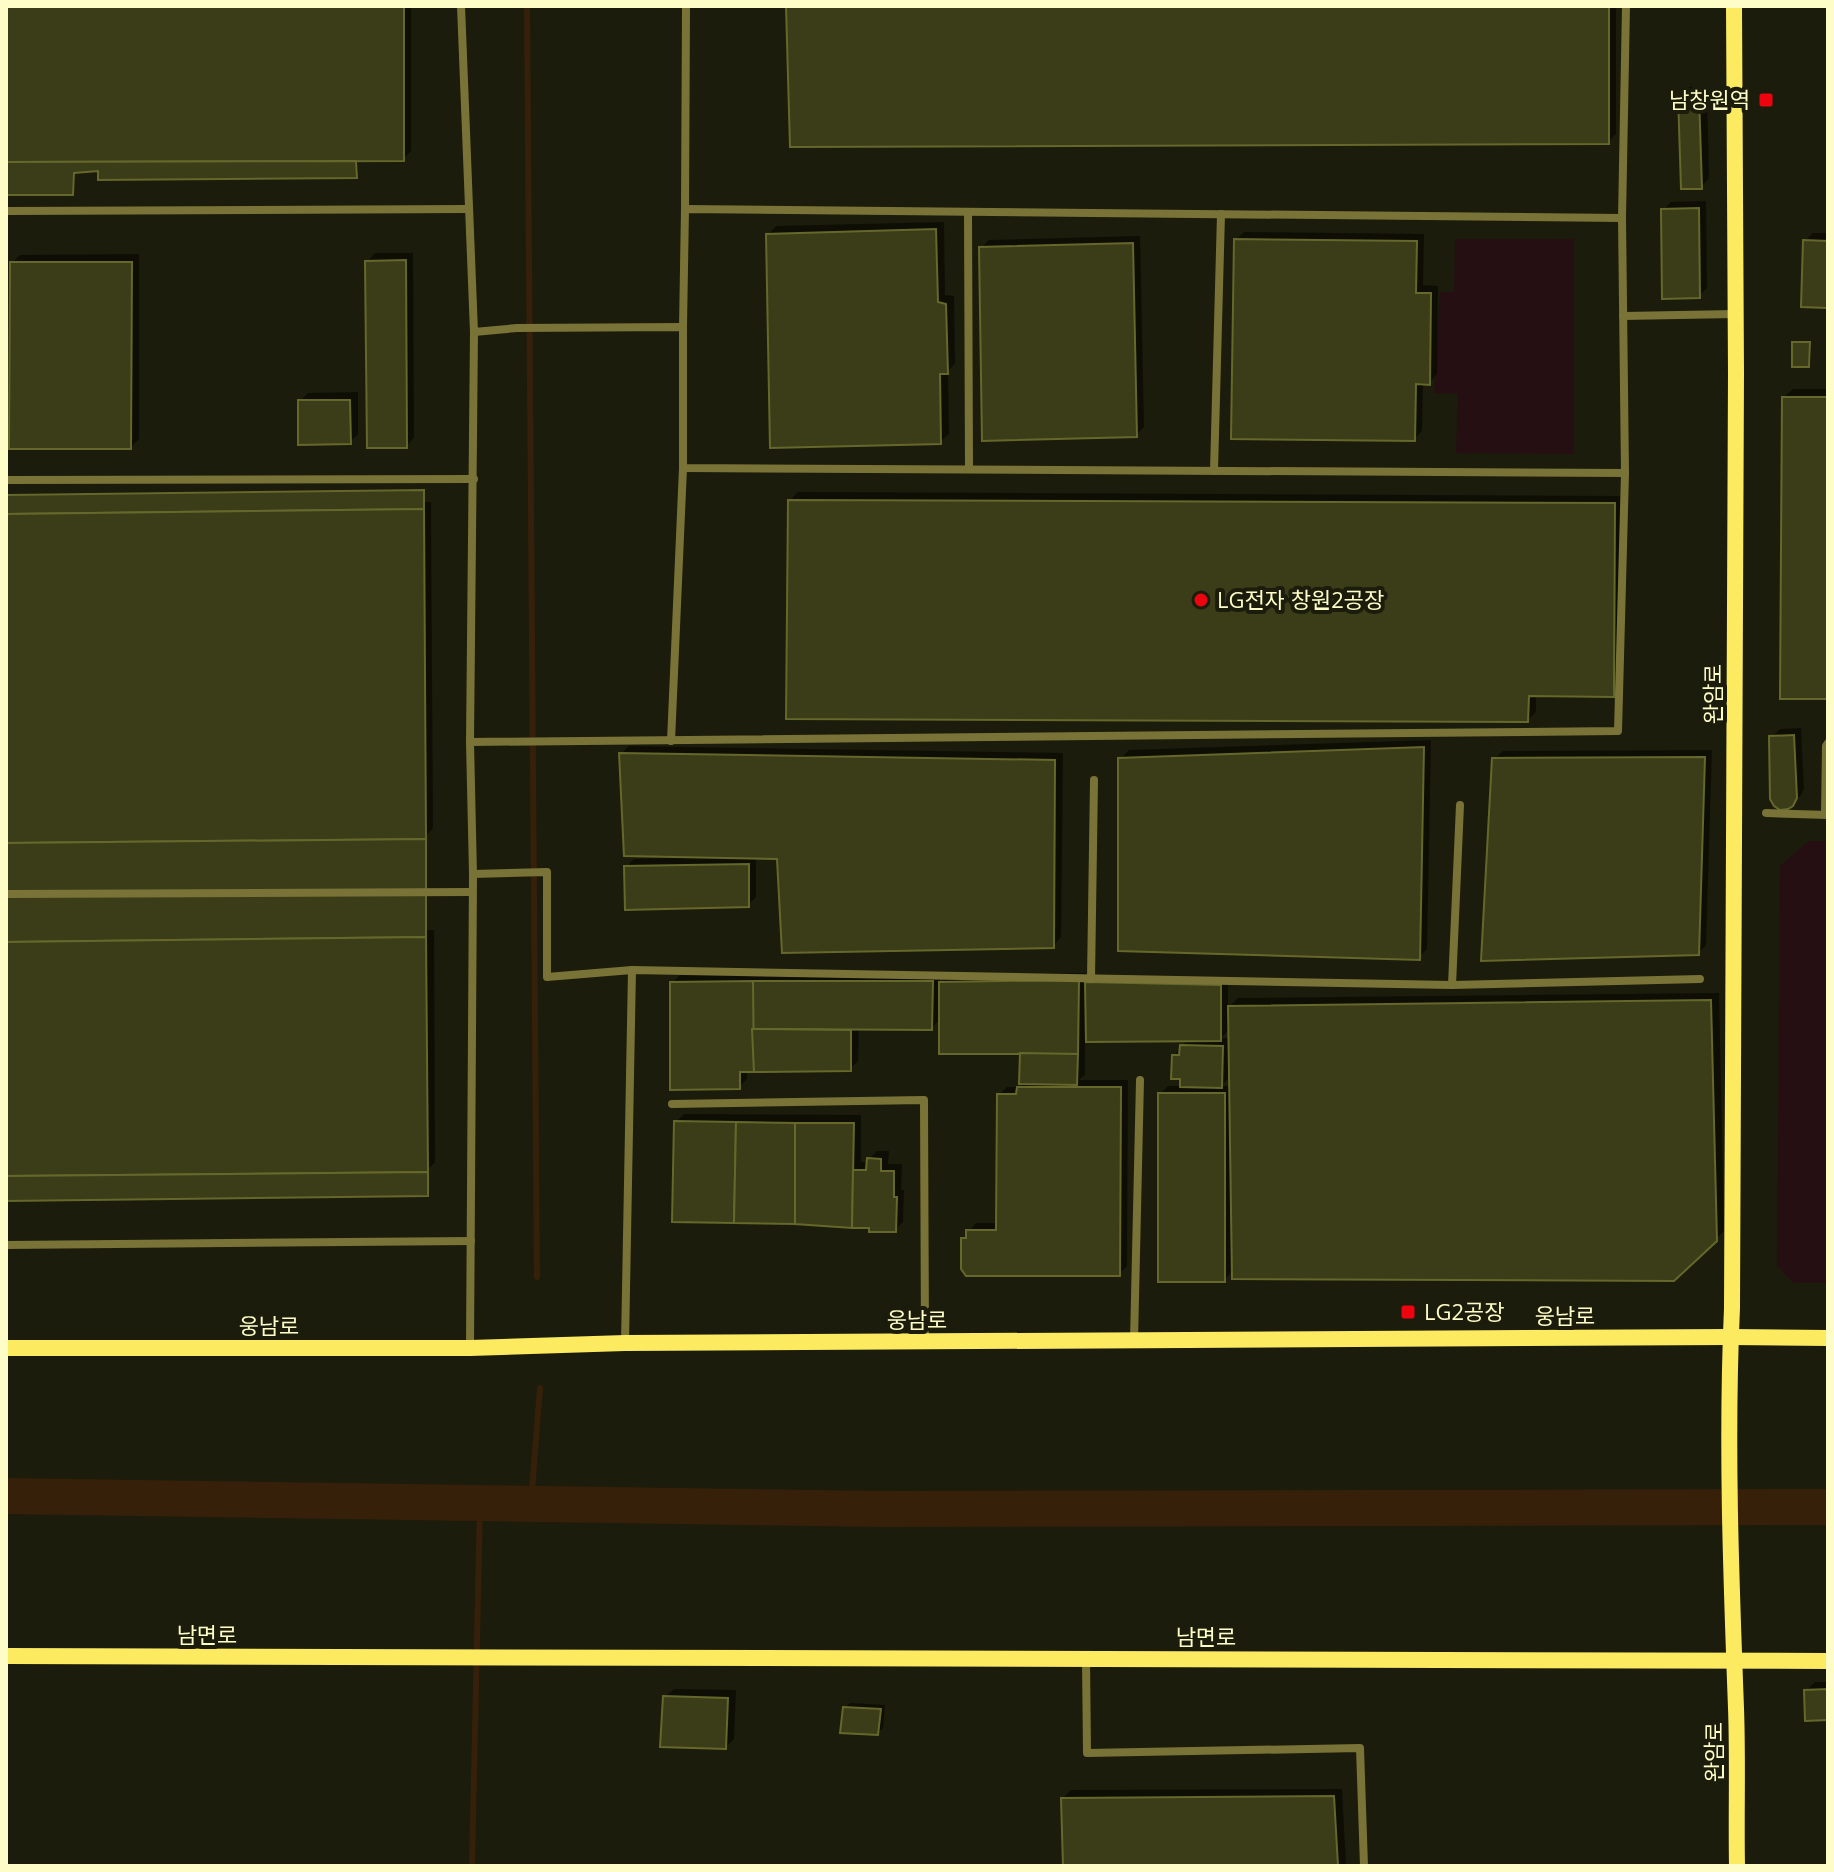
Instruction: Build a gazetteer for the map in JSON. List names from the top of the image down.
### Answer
{
  "streets": {
    "street": ["완암로", "웅남로", "남면로"]
  },
  "crossings": [
    ["완암로", "웅남로"],
    ["완암로", "남면로"]
  ],
  "places": {
    "transit": ["남창원역", "LG2공장"],
    "other": ["LG전자 창원2공장"]
  }
}
